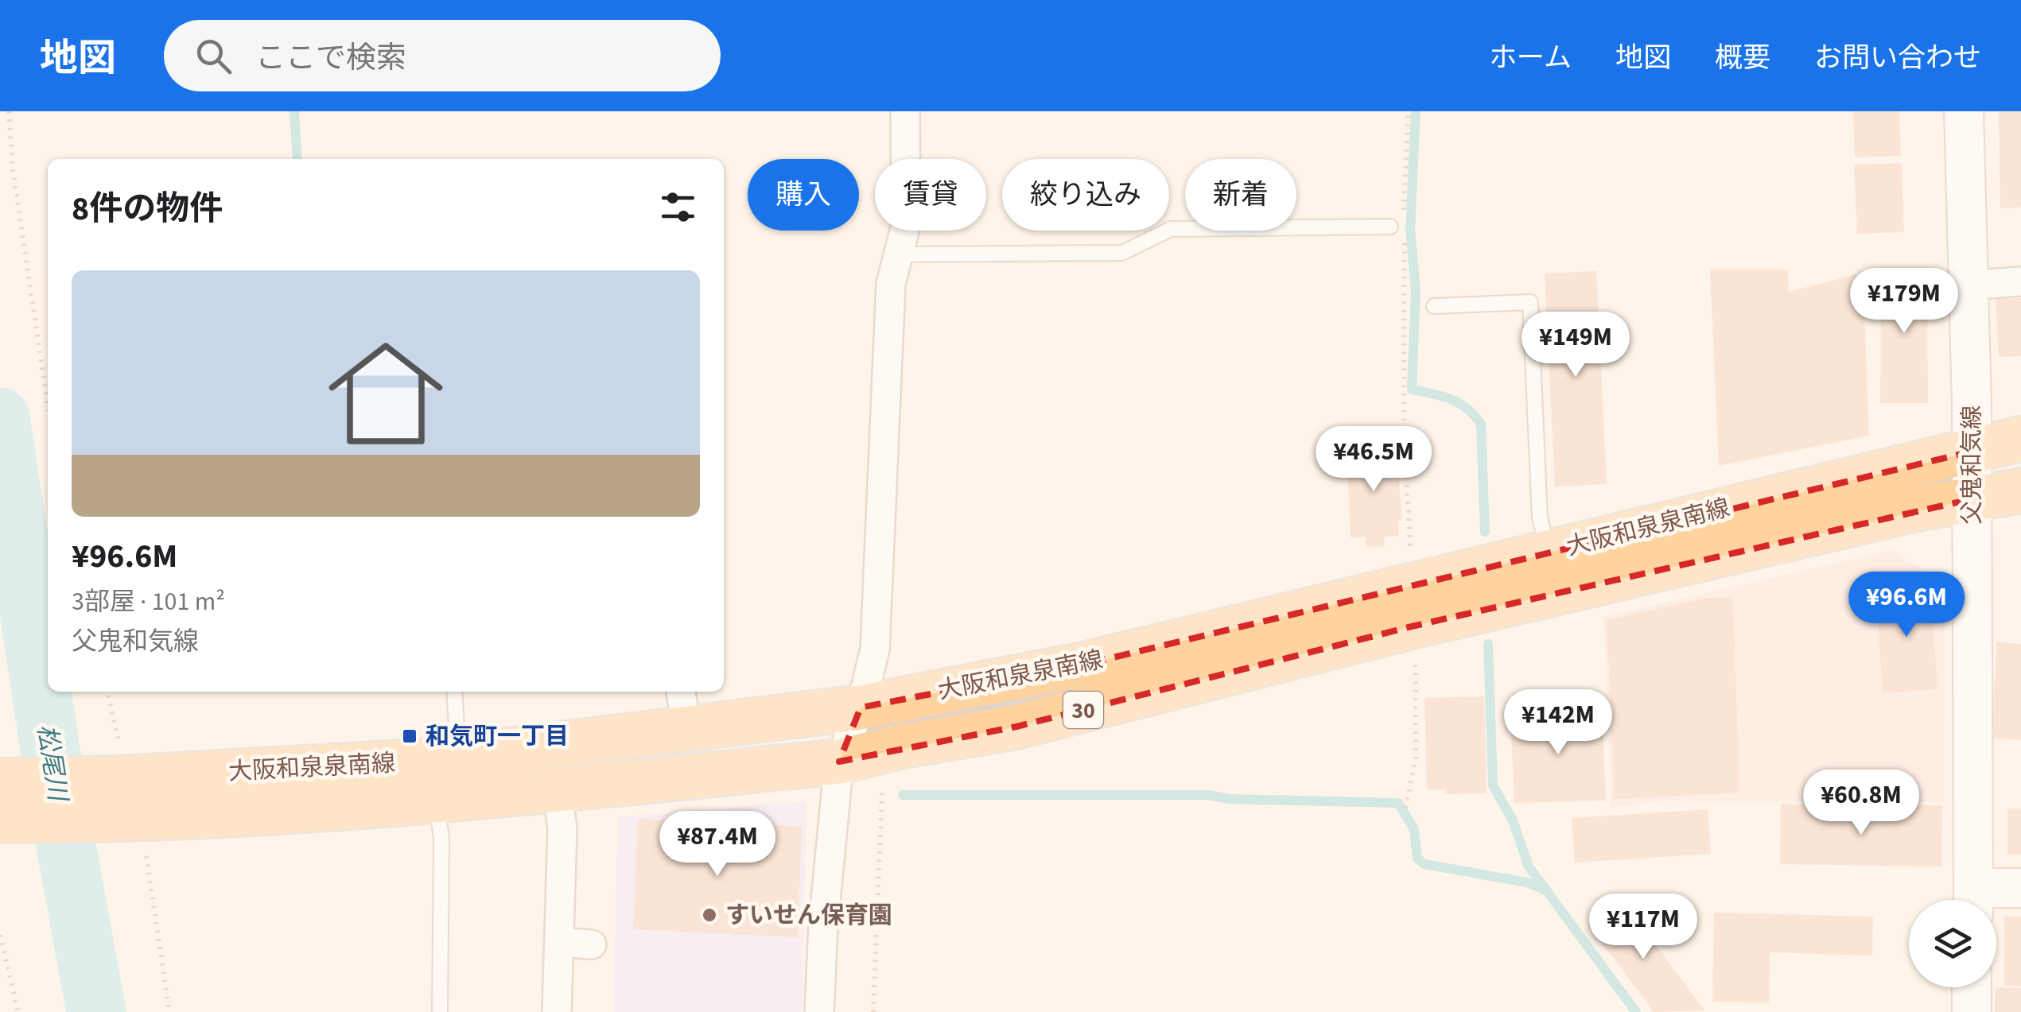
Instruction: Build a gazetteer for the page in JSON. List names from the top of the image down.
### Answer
{
  "streets": {
    "main road": ["父鬼和気線", "大阪和泉泉南線", "30"]
  },
  "crossings": [
    ["父鬼和気線", "大阪和泉泉南線"]
  ],
  "water": ["松尾川"],
  "places": {
    "transit": ["和気町一丁目"],
    "other": ["すいせん保育園"]
  },
  "page": {
    "header": "地図",
    "search": "ここで検索",
    "nav": [
      "ホーム",
      "地図",
      "概要",
      "お問い合わせ"
    ],
    "chip": [
      "購入",
      "賃貸",
      "絞り込み",
      "新着"
    ],
    "heading": "8件の物件",
    "list": [
      {
        "name": "¥96.6M",
        "note": "3部屋 · 101 m² · 父鬼和気線"
      }
    ],
    "price": [
      "¥179M",
      "¥149M",
      "¥46.5M",
      "¥96.6M",
      "¥142M",
      "¥60.8M",
      "¥87.4M",
      "¥117M"
    ]
  }
}
